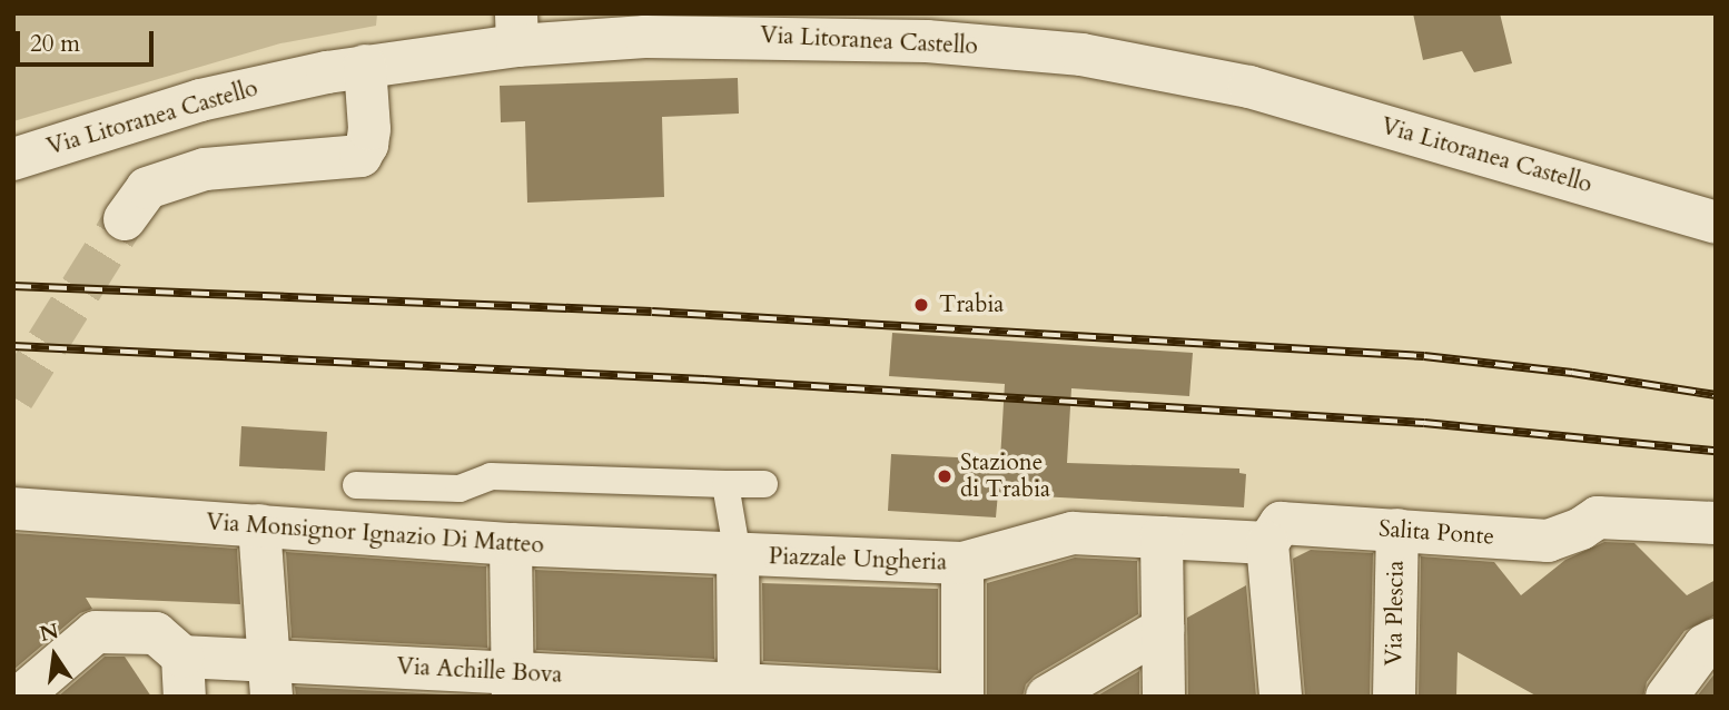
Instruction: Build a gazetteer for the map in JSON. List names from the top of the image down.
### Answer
{
  "streets": {
    "street": [
      "Via Litoranea Castello",
      "Salita Ponte",
      "Via Monsignor Ignazio Di Matteo",
      "Piazzale Ungheria",
      "Via Plescia",
      "Via Achille Bova"
    ]
  },
  "crossings": [
    ["Salita Ponte", "Via Plescia"],
    ["Via Monsignor Ignazio Di Matteo", "Piazzale Ungheria"]
  ],
  "places": ["Trabia", "Stazione di Trabia"],
  "scale_bar": "20 m",
  "north": "top"
}
